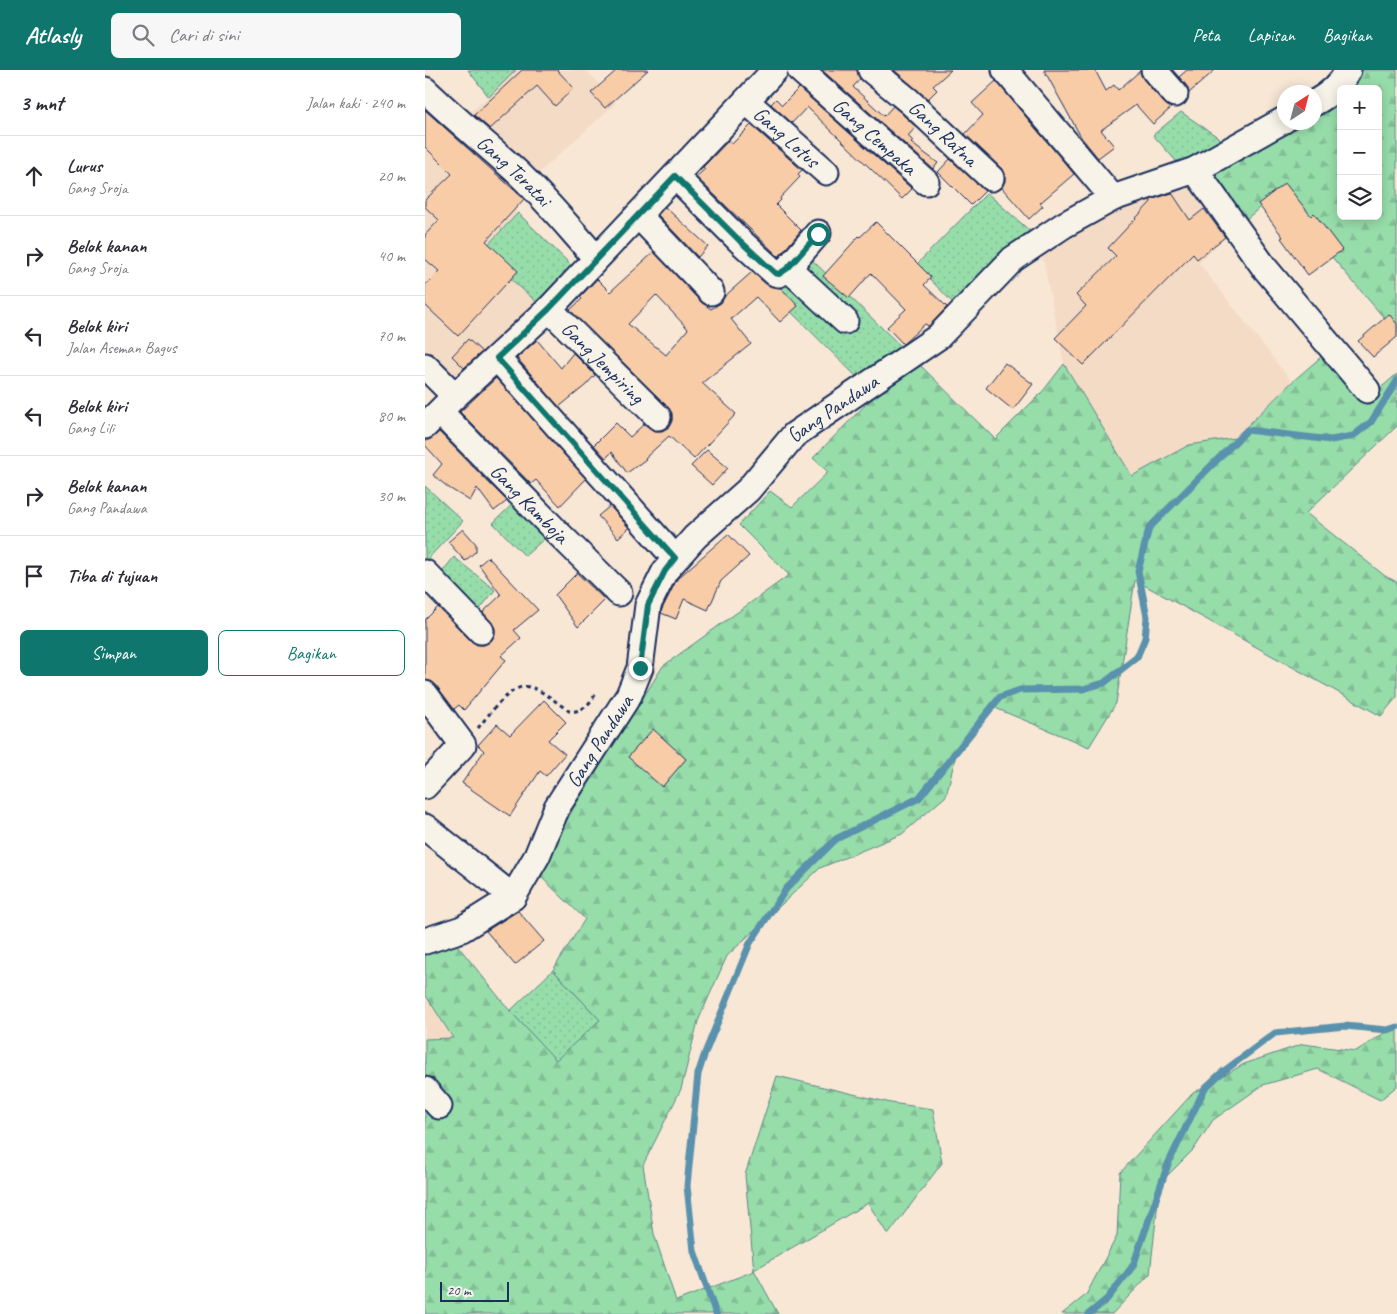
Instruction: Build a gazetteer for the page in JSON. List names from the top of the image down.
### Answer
{
  "streets": {
    "street": [
      "Gang Ratna",
      "Gang Cempaka",
      "Gang Lotus",
      "Gang Teratai",
      "Gang Jempiring",
      "Gang Pandawa",
      "Gang Kamboja"
    ]
  },
  "scale_bar": "20 m",
  "north": "top right",
  "page": {
    "header": "Atlasly",
    "search": "Cari di sini",
    "nav": ["Peta", "Lapisan", "Bagikan"],
    "heading": ["3 mnt", "Jalan kaki · 240 m"],
    "map_buttons": ["+", "−"],
    "list": [
      ["Lurus", "Gang Sroja", "20 m"],
      ["Belok kanan", "Gang Sroja", "40 m"],
      ["Belok kiri", "Jalan Aseman Bagus", "70 m"],
      ["Belok kiri", "Gang Lili", "80 m"],
      ["Belok kanan", "Gang Pandawa", "30 m"],
      "Tiba di tujuan"
    ],
    "buttons": ["Simpan", "Bagikan"],
    "scale": "20 m"
  }
}
